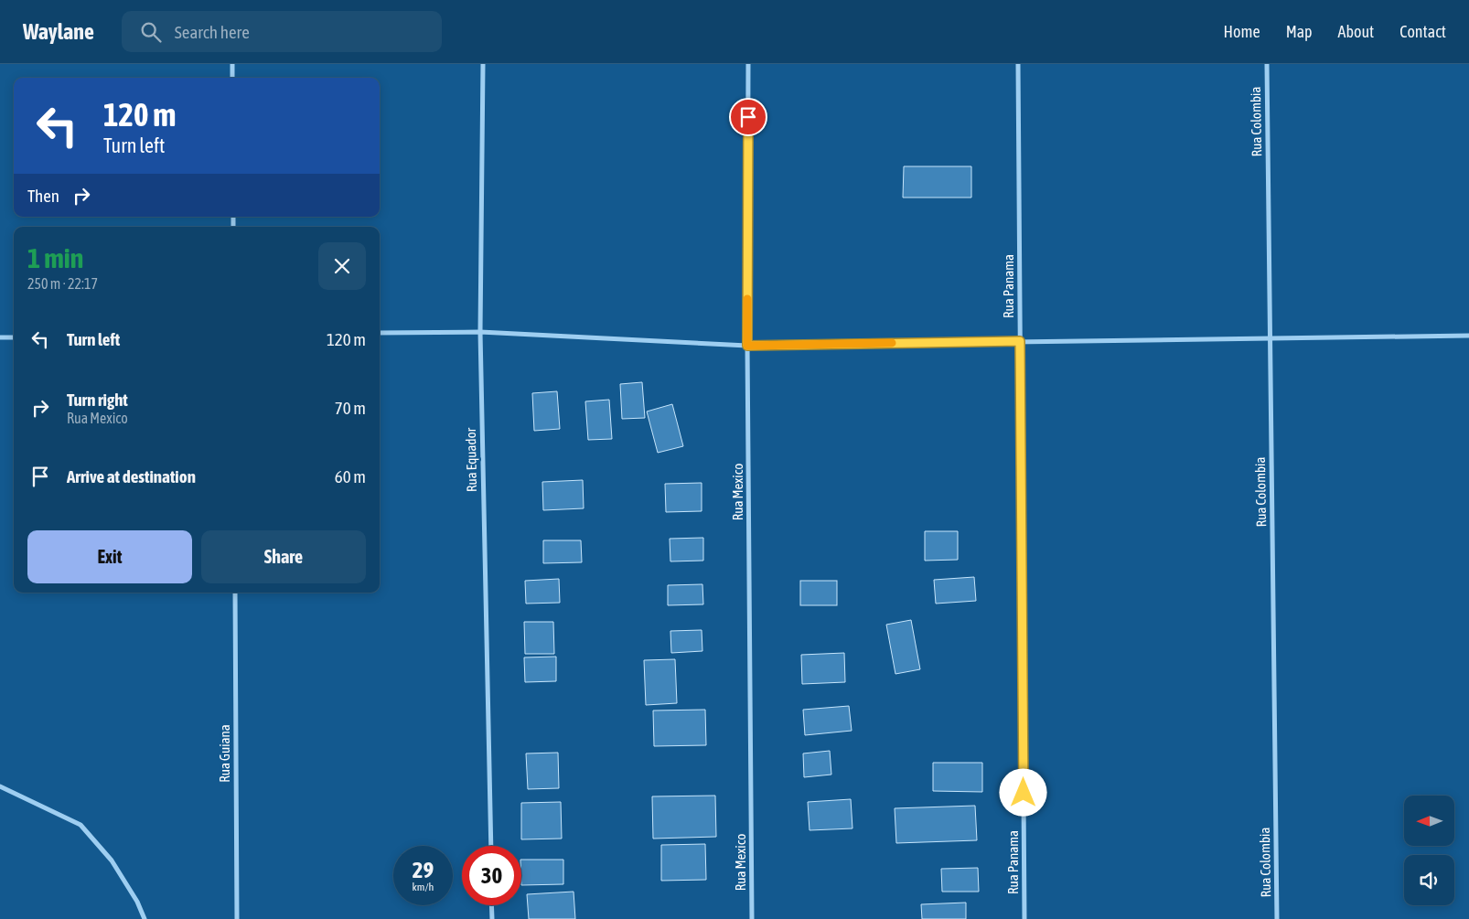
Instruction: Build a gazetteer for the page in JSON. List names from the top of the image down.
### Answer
{
  "streets": {
    "street": [
      "Rua Colombia",
      "Rua Panama",
      "Rua Equador",
      "Rua Mexico",
      "Rua Guiana"
    ]
  },
  "north": "left",
  "page": {
    "header": "Waylane",
    "search": "Search here",
    "nav": [
      "Home",
      "Map",
      "About",
      "Contact"
    ],
    "turn": ["120 m", "Turn left"],
    "then": "Then",
    "heading": ["1 min", "250 m · 22:17"],
    "list": [
      {
        "name": "Turn left",
        "value": "120 m"
      },
      {
        "name": "Turn right",
        "note": "Rua Mexico",
        "value": "70 m"
      },
      {
        "name": "Arrive at destination",
        "value": "60 m"
      }
    ],
    "buttons": ["Exit", "Share"],
    "speed": "29 km/h",
    "limit": "30"
  }
}
